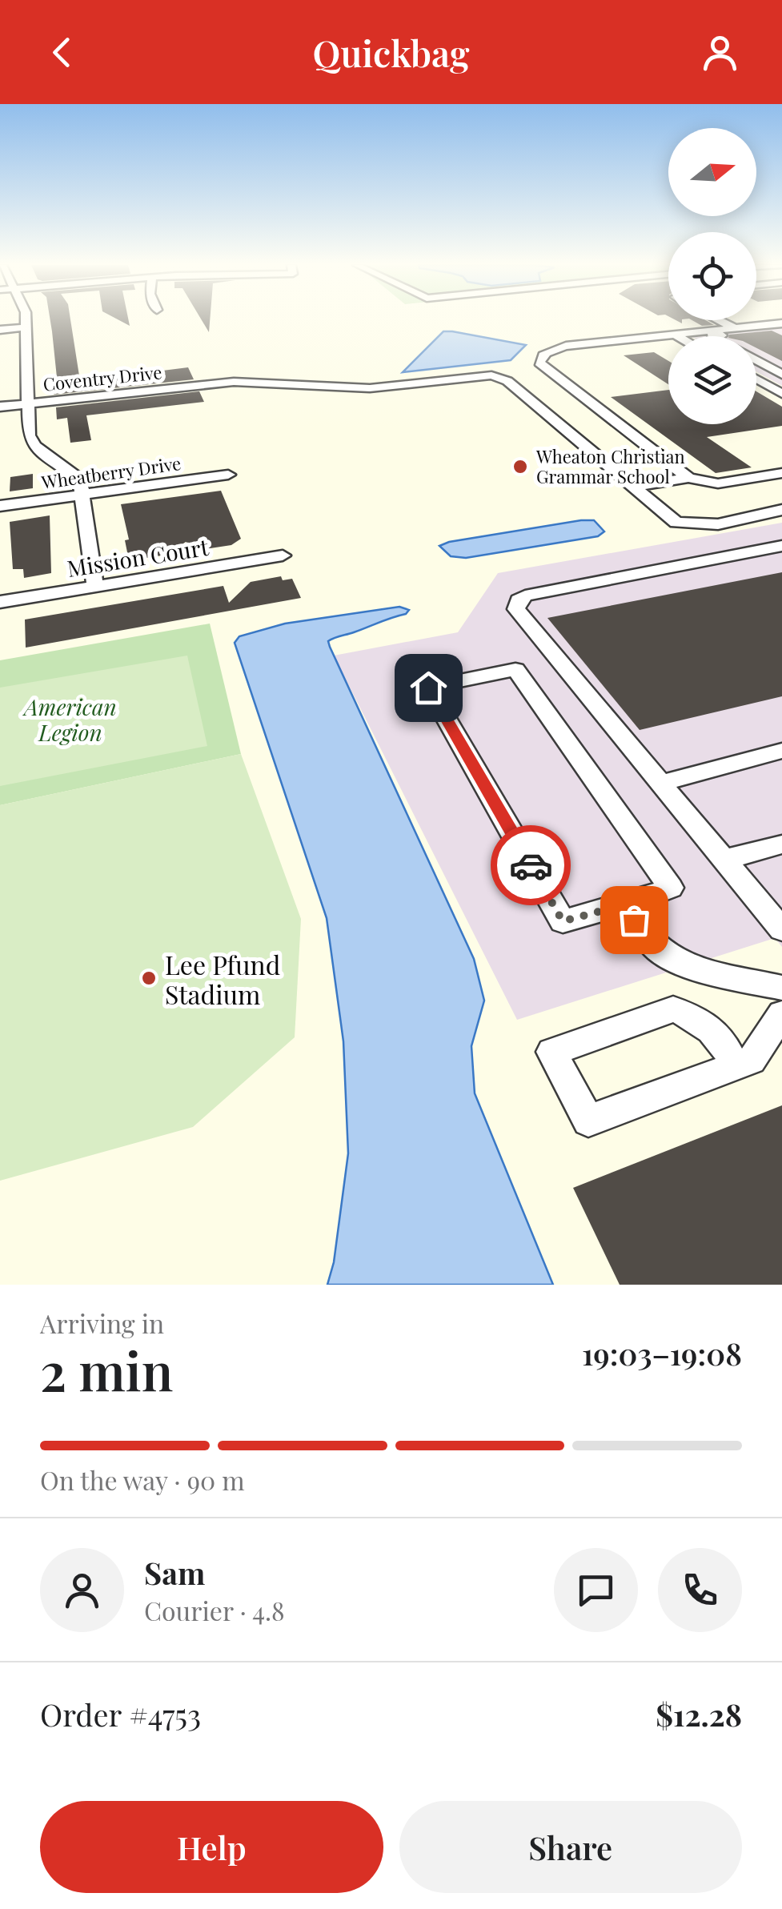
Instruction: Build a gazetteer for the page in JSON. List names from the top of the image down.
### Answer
{
  "streets": {
    "street": ["Coventry Drive", "Wheatberry Drive", "Mission Court"]
  },
  "parks": ["American Legion"],
  "places": ["Wheaton Christian Grammar School", "Lee Pfund Stadium"],
  "north": "right",
  "page": {
    "header": "Quickbag",
    "heading": ["2 min", "Arriving in", "19:03–19:08"],
    "panel": [
      "Sam",
      "Courier · 4.8",
      "Order #4753",
      "$12.28"
    ],
    "bar": "On the way · 90 m",
    "buttons": ["Help", "Share"]
  }
}
